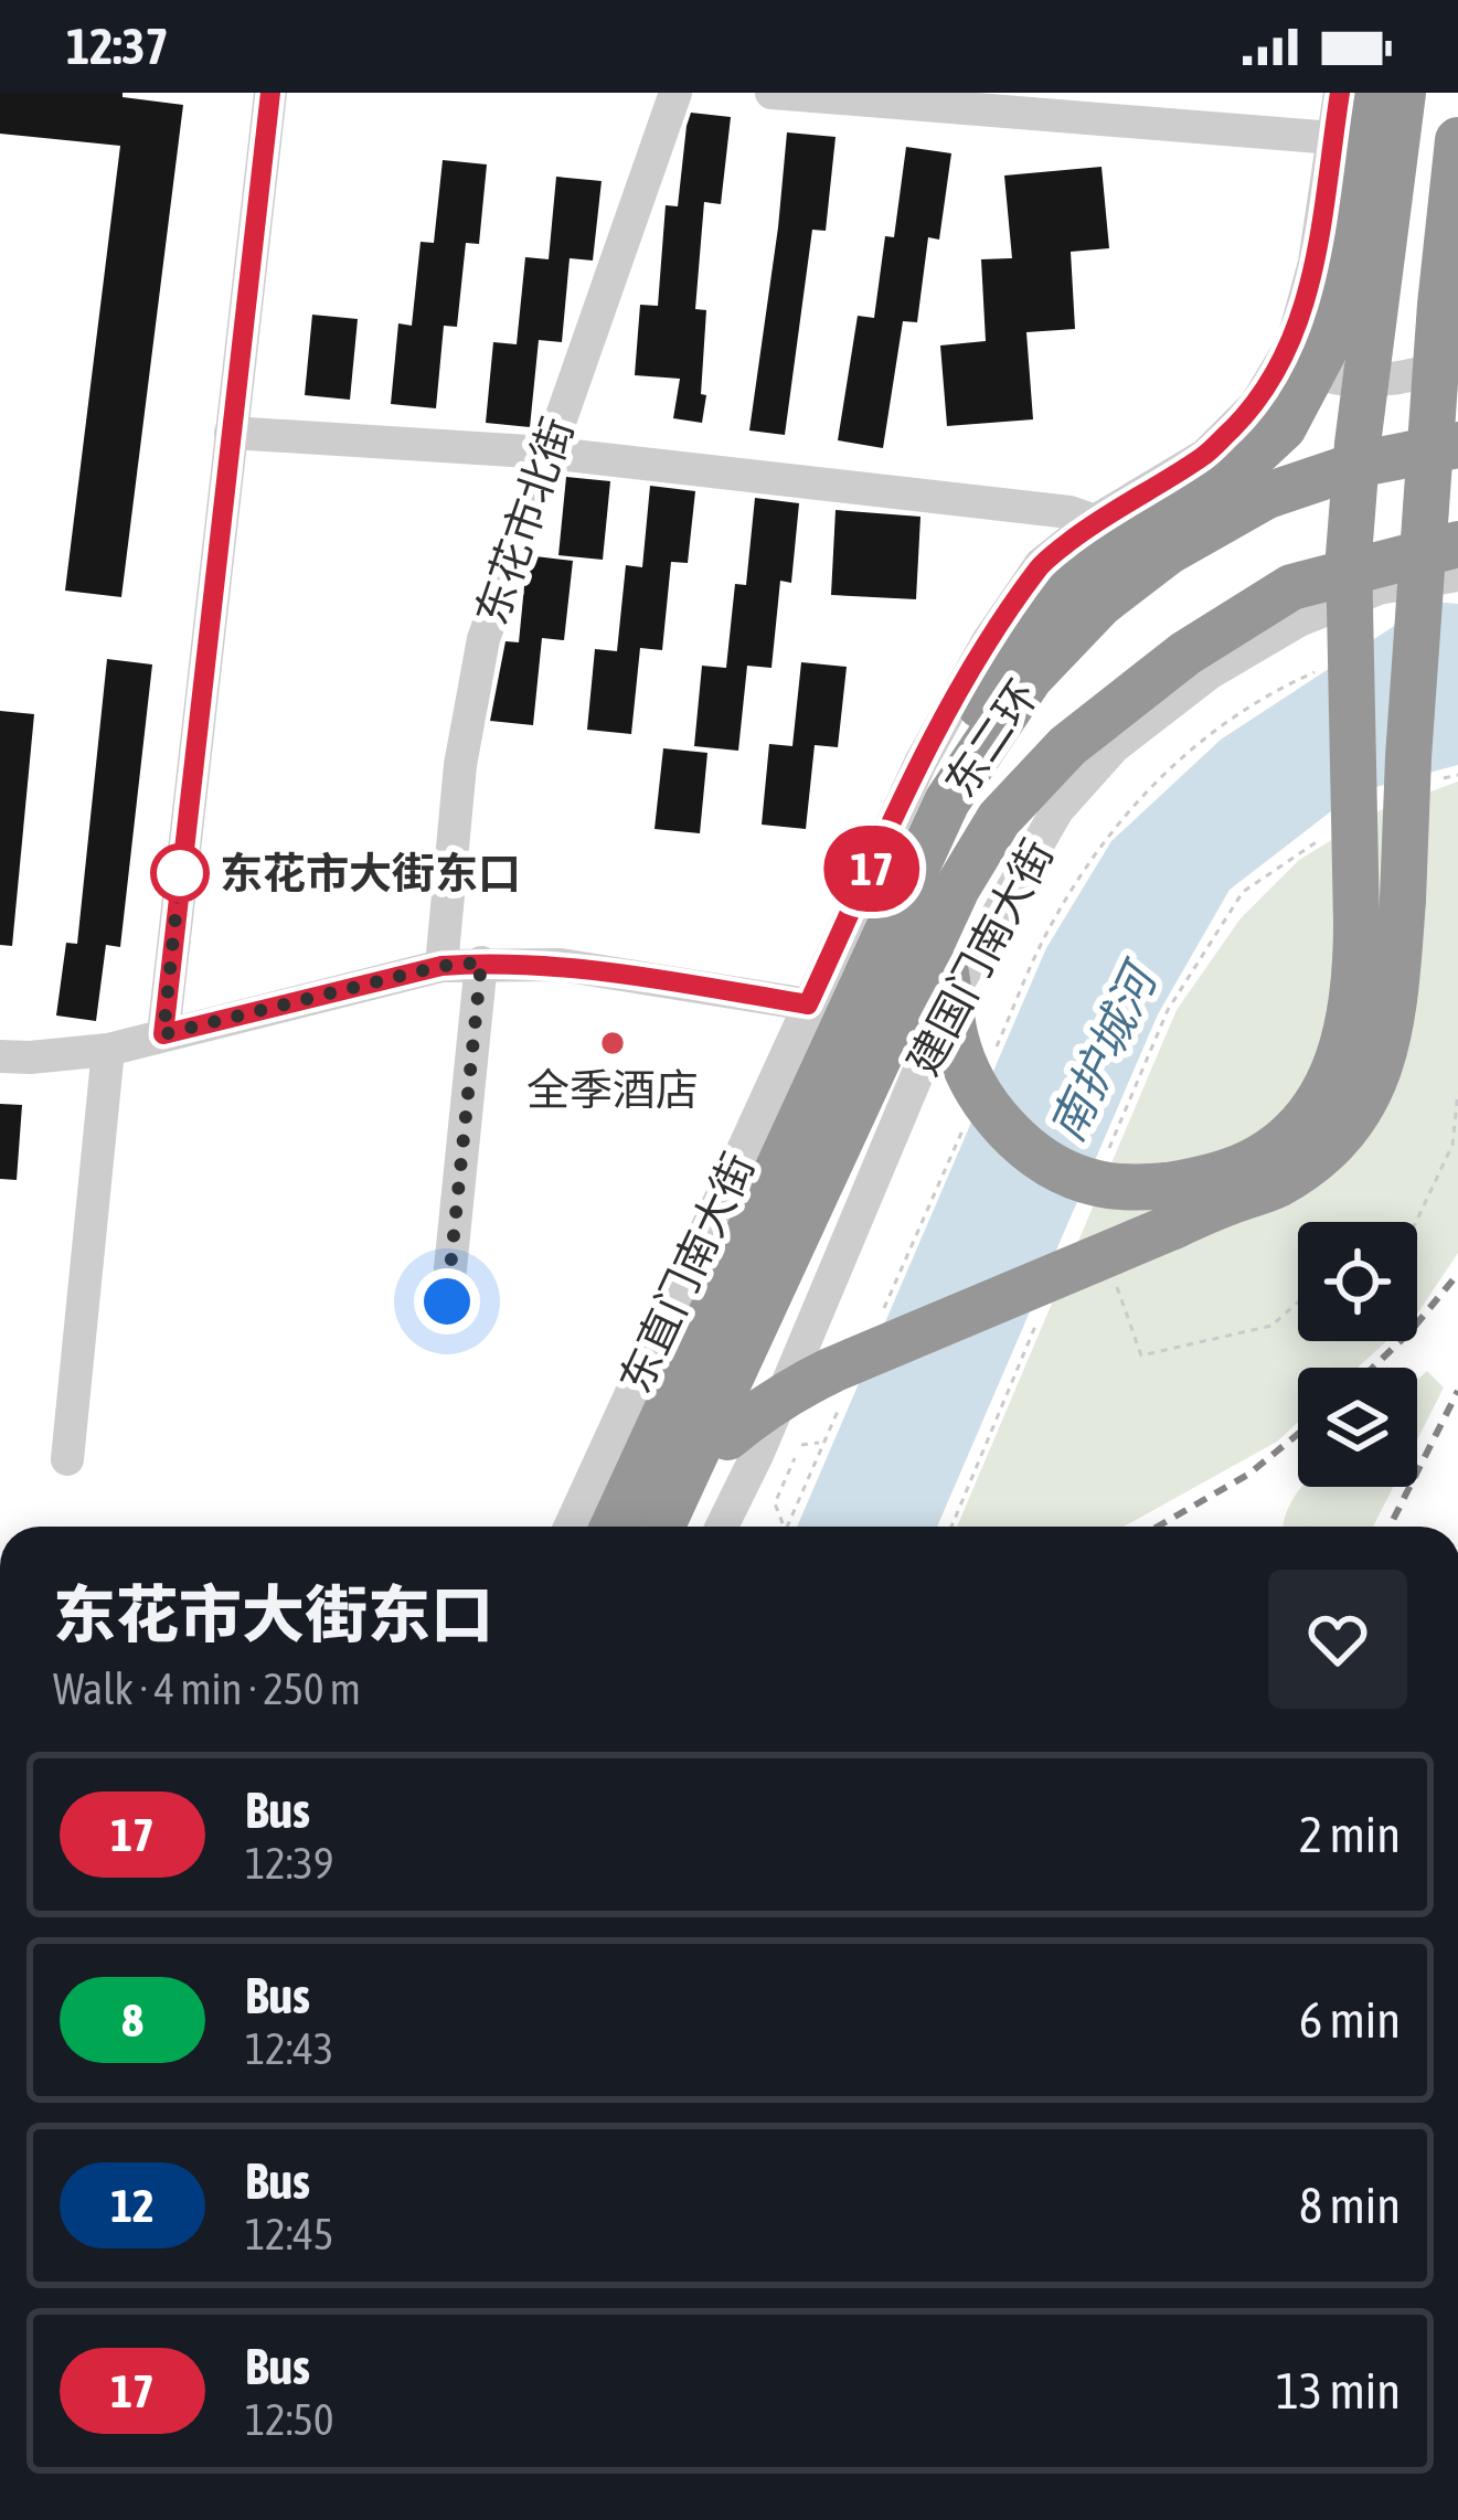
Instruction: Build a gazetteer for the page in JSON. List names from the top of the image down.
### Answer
{
  "streets": {
    "highway": ["东二环"],
    "street": ["东花市北街", "建国门南大街", "东直门南大街"]
  },
  "water": ["南护城河"],
  "places": ["东花市大街东口", "全季酒店"],
  "lines": ["bus line 17"],
  "page": {
    "status": "12:37",
    "on_map": "17",
    "heading": ["东花市大街东口", "Walk · 4 min · 250 m"],
    "list": [
      {
        "mark": "17",
        "name": "Bus",
        "note": "12:39",
        "value": "2 min"
      },
      {
        "mark": "8",
        "name": "Bus",
        "note": "12:43",
        "value": "6 min"
      },
      {
        "mark": "12",
        "name": "Bus",
        "note": "12:45",
        "value": "8 min"
      },
      {
        "mark": "17",
        "name": "Bus",
        "note": "12:50",
        "value": "13 min"
      }
    ]
  }
}
